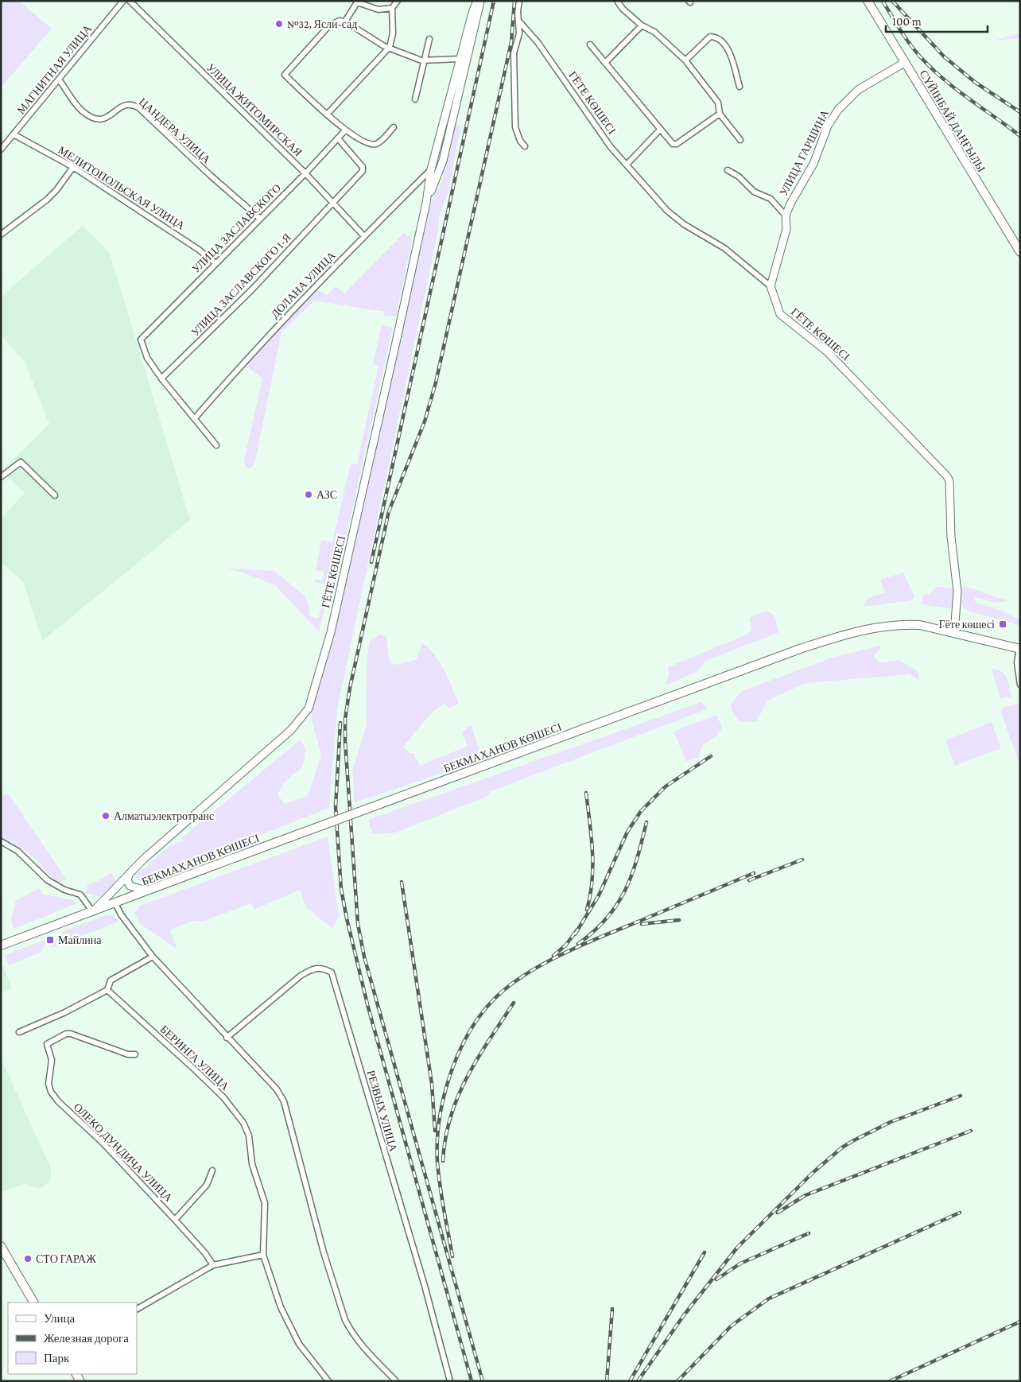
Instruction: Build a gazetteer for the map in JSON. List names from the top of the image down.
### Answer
{
  "streets": {
    "main road": [
      "ГЁТЕ КӨШЕСІ",
      "СҮЙІНБАЙ ДАҢҒЫЛЫ",
      "УЛИЦА ГАРШИНА",
      "БЕКМАХАНОВ КӨШЕСІ"
    ],
    "street": [
      "МАГНИТНАЯ УЛИЦА",
      "УЛИЦА ЖИТОМИРСКАЯ",
      "ЦАНДЕРА УЛИЦА",
      "МЕЛИТОПОЛЬСКАЯ УЛИЦА",
      "УЛИЦА ЗАСЛАВСКОГО",
      "УЛИЦА ЗАСЛАВСКОГО 1-Я",
      "ДОЛАНА УЛИЦА",
      "БЕРИНГА УЛИЦА",
      "РЕЗВЫХ УЛИЦА",
      "ОЛЕКО ДУНДИЧА УЛИЦА"
    ]
  },
  "crossings": [
    ["МАГНИТНАЯ УЛИЦА", "ЦАНДЕРА УЛИЦА"],
    ["МАГНИТНАЯ УЛИЦА", "МЕЛИТОПОЛЬСКАЯ УЛИЦА"],
    ["ГЁТЕ КӨШЕСІ", "УЛИЦА ГАРШИНА"],
    ["ГЁТЕ КӨШЕСІ", "ДОЛАНА УЛИЦА"],
    ["ГЁТЕ КӨШЕСІ", "БЕКМАХАНОВ КӨШЕСІ"],
    ["УЛИЦА ЖИТОМИРСКАЯ", "УЛИЦА ЗАСЛАВСКОГО"],
    ["УЛИЦА ЖИТОМИРСКАЯ", "УЛИЦА ЗАСЛАВСКОГО 1-Я"],
    ["УЛИЦА ЖИТОМИРСКАЯ", "ДОЛАНА УЛИЦА"],
    ["СҮЙІНБАЙ ДАҢҒЫЛЫ", "УЛИЦА ГАРШИНА"],
    ["ЦАНДЕРА УЛИЦА", "УЛИЦА ЗАСЛАВСКОГО"],
    ["МЕЛИТОПОЛЬСКАЯ УЛИЦА", "УЛИЦА ЗАСЛАВСКОГО"],
    ["УЛИЦА ЗАСЛАВСКОГО", "УЛИЦА ЗАСЛАВСКОГО 1-Я"]
  ],
  "places": {
    "other": [
      "№32, Ясли-сад",
      "АЗС",
      "Алматыэлектротранс",
      "СТО ГАРАЖ"
    ],
    "transit": ["Гёте көшесі", "Майлина"]
  },
  "legend": ["Улица", "Железная дорога", "Парк"],
  "scale_bar": "100 m"
}
